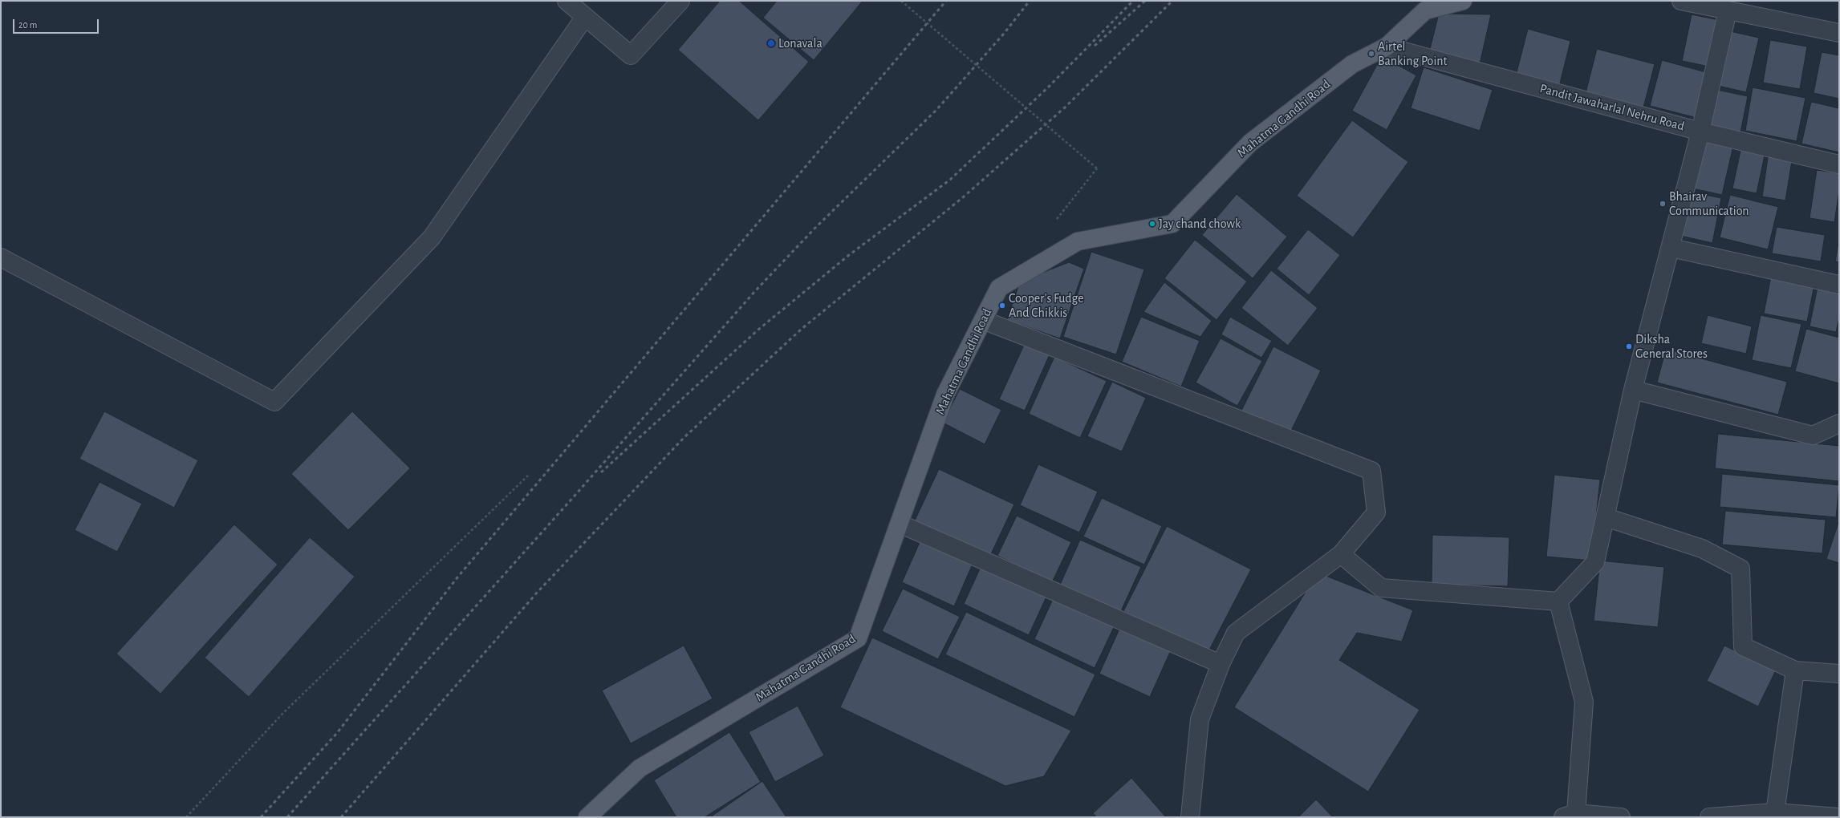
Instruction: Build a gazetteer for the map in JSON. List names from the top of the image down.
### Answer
{
  "streets": {
    "main road": ["Mahatma Gandhi Road"],
    "street": ["Pandit Jawaharlal Nehru Road"]
  },
  "crossings": [
    ["Pandit Jawaharlal Nehru Road", "Mahatma Gandhi Road"]
  ],
  "places": [
    "Lonavala",
    "Airtel Banking Point",
    "Bhairav Communication",
    "Jay chand chowk",
    "Cooper's Fudge And Chikkis",
    "Diksha General Stores"
  ],
  "scale_bar": "20 m"
}
